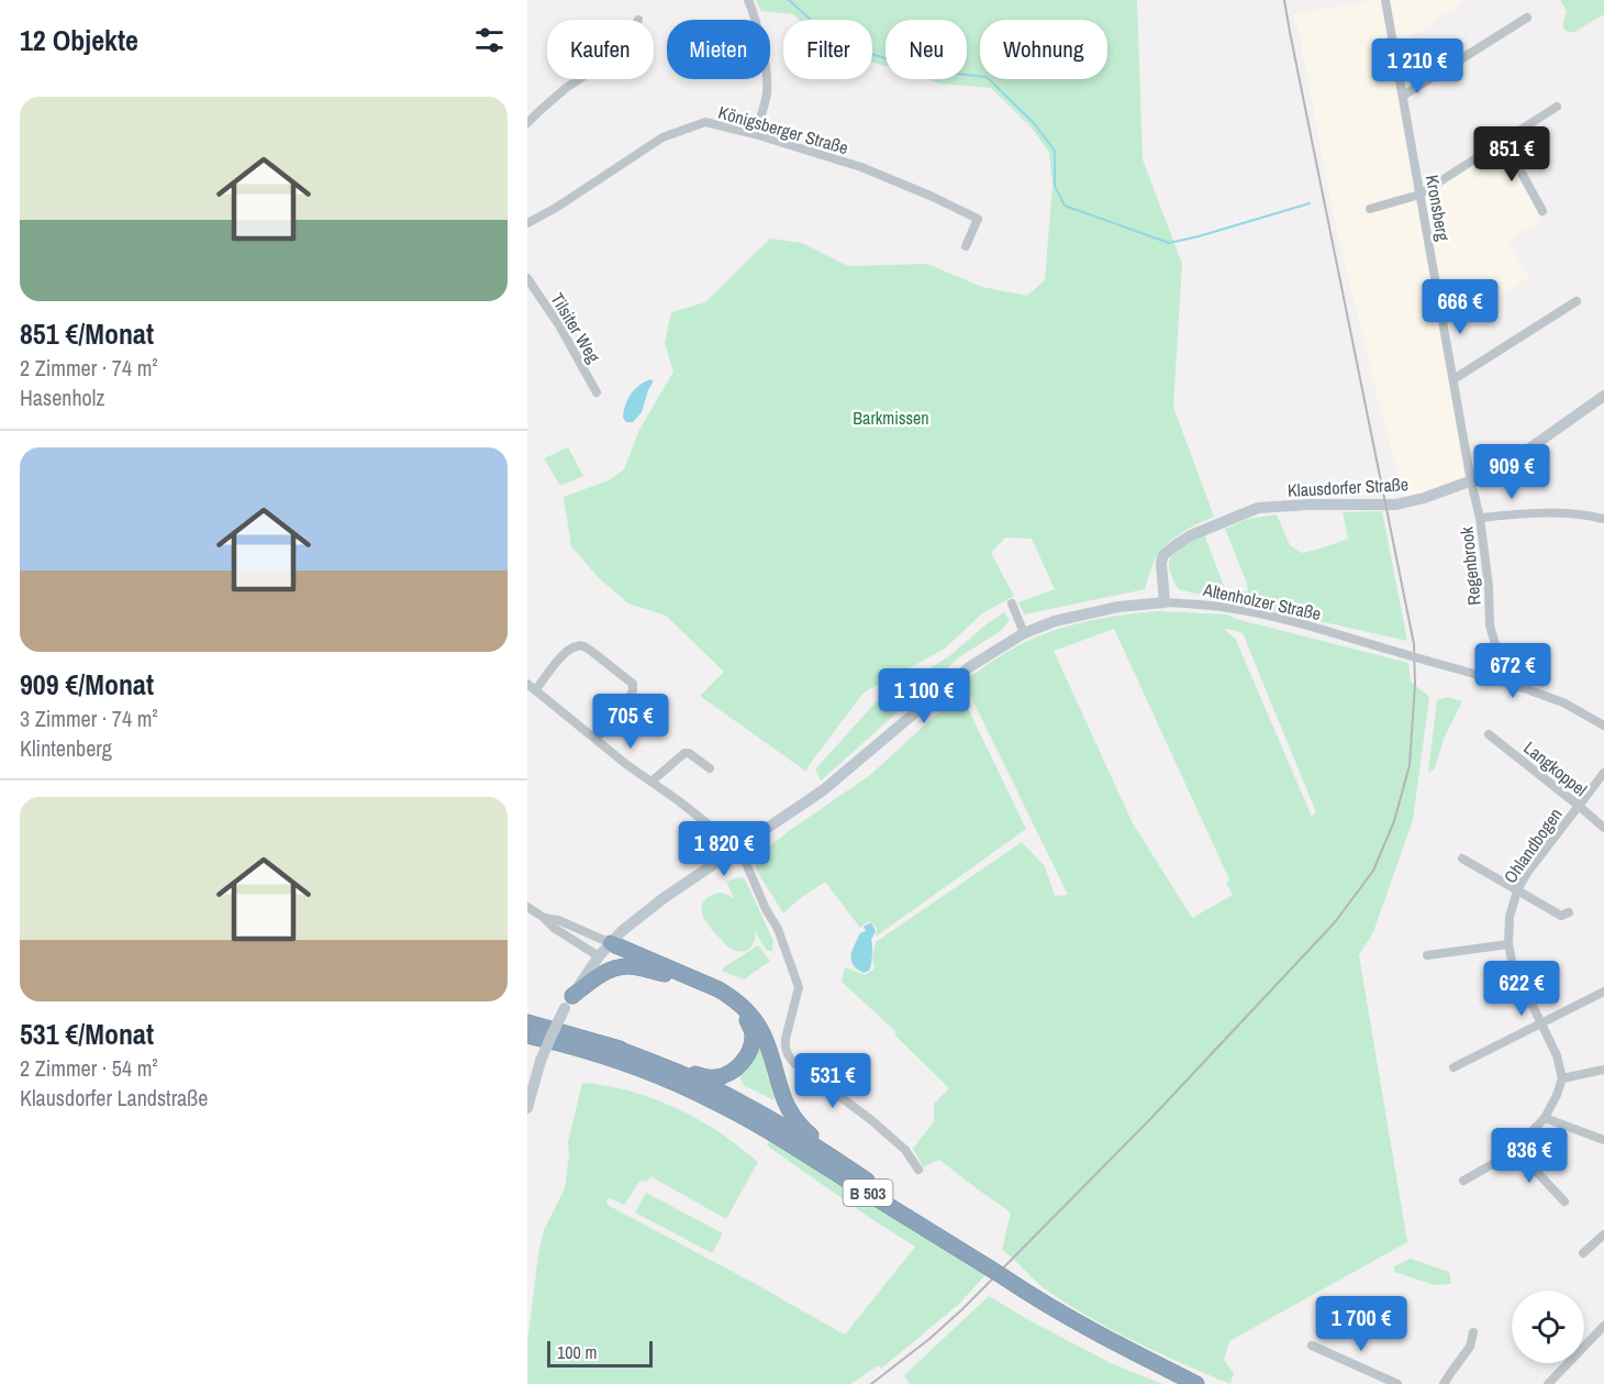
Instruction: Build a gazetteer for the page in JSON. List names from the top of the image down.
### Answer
{
  "streets": {
    "highway": ["B 503"],
    "street": [
      "Königsberger Straße",
      "Kronsberg",
      "Tilsiter Weg",
      "Klausdorfer Straße",
      "Regenbrook",
      "Altenholzer Straße",
      "Langkoppel",
      "Ohlandbogen"
    ]
  },
  "crossings": [
    ["Kronsberg", "Klausdorfer Straße"],
    ["Kronsberg", "Regenbrook"],
    ["Klausdorfer Straße", "Regenbrook"],
    ["Klausdorfer Straße", "Altenholzer Straße"],
    ["Langkoppel", "Ohlandbogen"]
  ],
  "parks": ["Barkmissen"],
  "scale_bar": "100 m",
  "page": {
    "heading": "12 Objekte",
    "chip": [
      "Kaufen",
      "Mieten",
      "Filter",
      "Neu",
      "Wohnung"
    ],
    "price": [
      "1 210 €",
      "851 €",
      "666 €",
      "909 €",
      "672 €",
      "1 100 €",
      "705 €",
      "1 820 €",
      "622 €",
      "531 €",
      "836 €",
      "1 700 €"
    ],
    "list": [
      {
        "name": "851 €/Monat",
        "note": "2 Zimmer · 74 m² · Hasenholz"
      },
      {
        "name": "909 €/Monat",
        "note": "3 Zimmer · 74 m² · Klintenberg"
      },
      {
        "name": "531 €/Monat",
        "note": "2 Zimmer · 54 m² · Klausdorfer Landstraße"
      }
    ],
    "scale": "100 m"
  }
}
